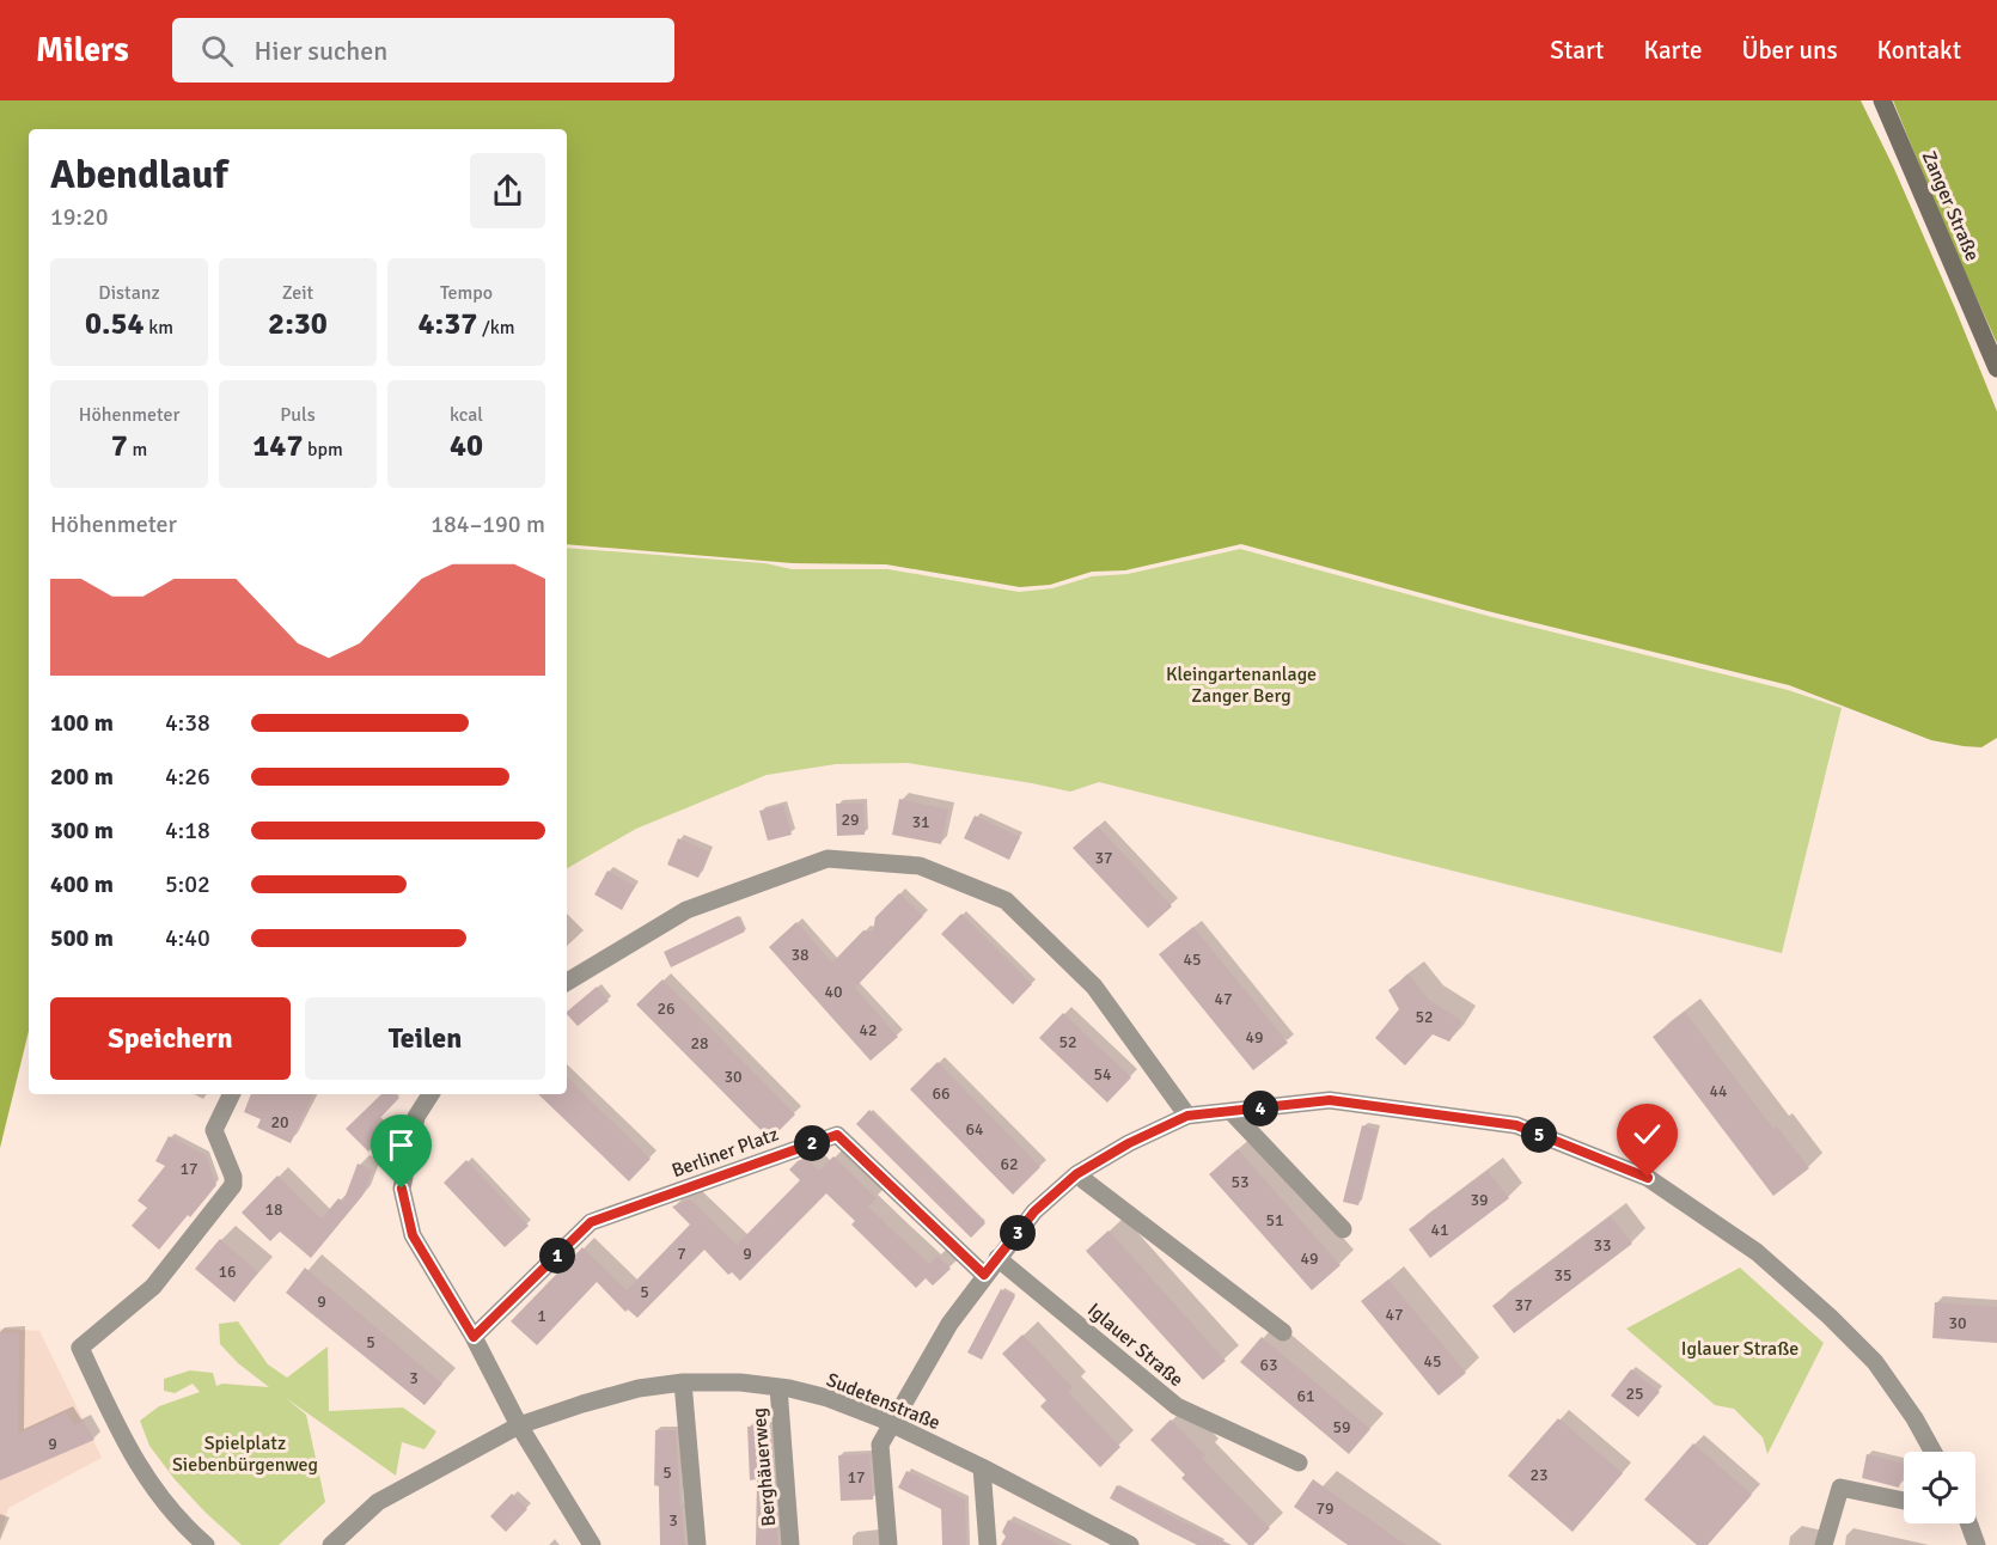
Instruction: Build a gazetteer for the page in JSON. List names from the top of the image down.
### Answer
{
  "streets": {
    "street": [
      "Zanger Straße",
      "Berliner Platz",
      "Iglauer Straße",
      "Sudetenstraße",
      "Berghäuerweg"
    ]
  },
  "crossings": [
    ["Sudetenstraße", "Berghäuerweg"]
  ],
  "parks": ["Kleingartenanlage Zanger Berg", "Iglauer Straße", "Spielplatz Siebenbürgenweg"],
  "house_numbers": [
    "29",
    "31",
    "37",
    "38",
    "45",
    "40",
    "47",
    "26",
    "52",
    "42",
    "49",
    "52",
    "28",
    "54",
    "30",
    "44",
    "66",
    "20",
    "64",
    "62",
    "17",
    "53",
    "39",
    "18",
    "51",
    "41",
    "33",
    "7",
    "9",
    "49",
    "16",
    "35",
    "5",
    "9",
    "37",
    "47",
    "1",
    "30",
    "5",
    "45",
    "63",
    "3",
    "25",
    "61",
    "59",
    "9",
    "5",
    "23",
    "17",
    "79",
    "3"
  ],
  "page": {
    "header": "Milers",
    "search": "Hier suchen",
    "nav": [
      "Start",
      "Karte",
      "Über uns",
      "Kontakt"
    ],
    "heading": ["Abendlauf", "19:20"],
    "stats": [
      ["Distanz", "0.54 km"],
      ["Zeit", "2:30"],
      ["Tempo", "4:37 /km"],
      ["Höhenmeter", "7 m"],
      ["Puls", "147 bpm"],
      ["kcal", "40"]
    ],
    "chart": ["Höhenmeter", "184–190 m"],
    "list": [
      {
        "name": "100 m",
        "note": "4:38"
      },
      {
        "name": "200 m",
        "note": "4:26"
      },
      {
        "name": "300 m",
        "note": "4:18"
      },
      {
        "name": "400 m",
        "note": "5:02"
      },
      {
        "name": "500 m",
        "note": "4:40"
      }
    ],
    "buttons": ["Speichern", "Teilen"],
    "pins": [
      "4",
      "5",
      "2",
      "3",
      "1"
    ]
  }
}
